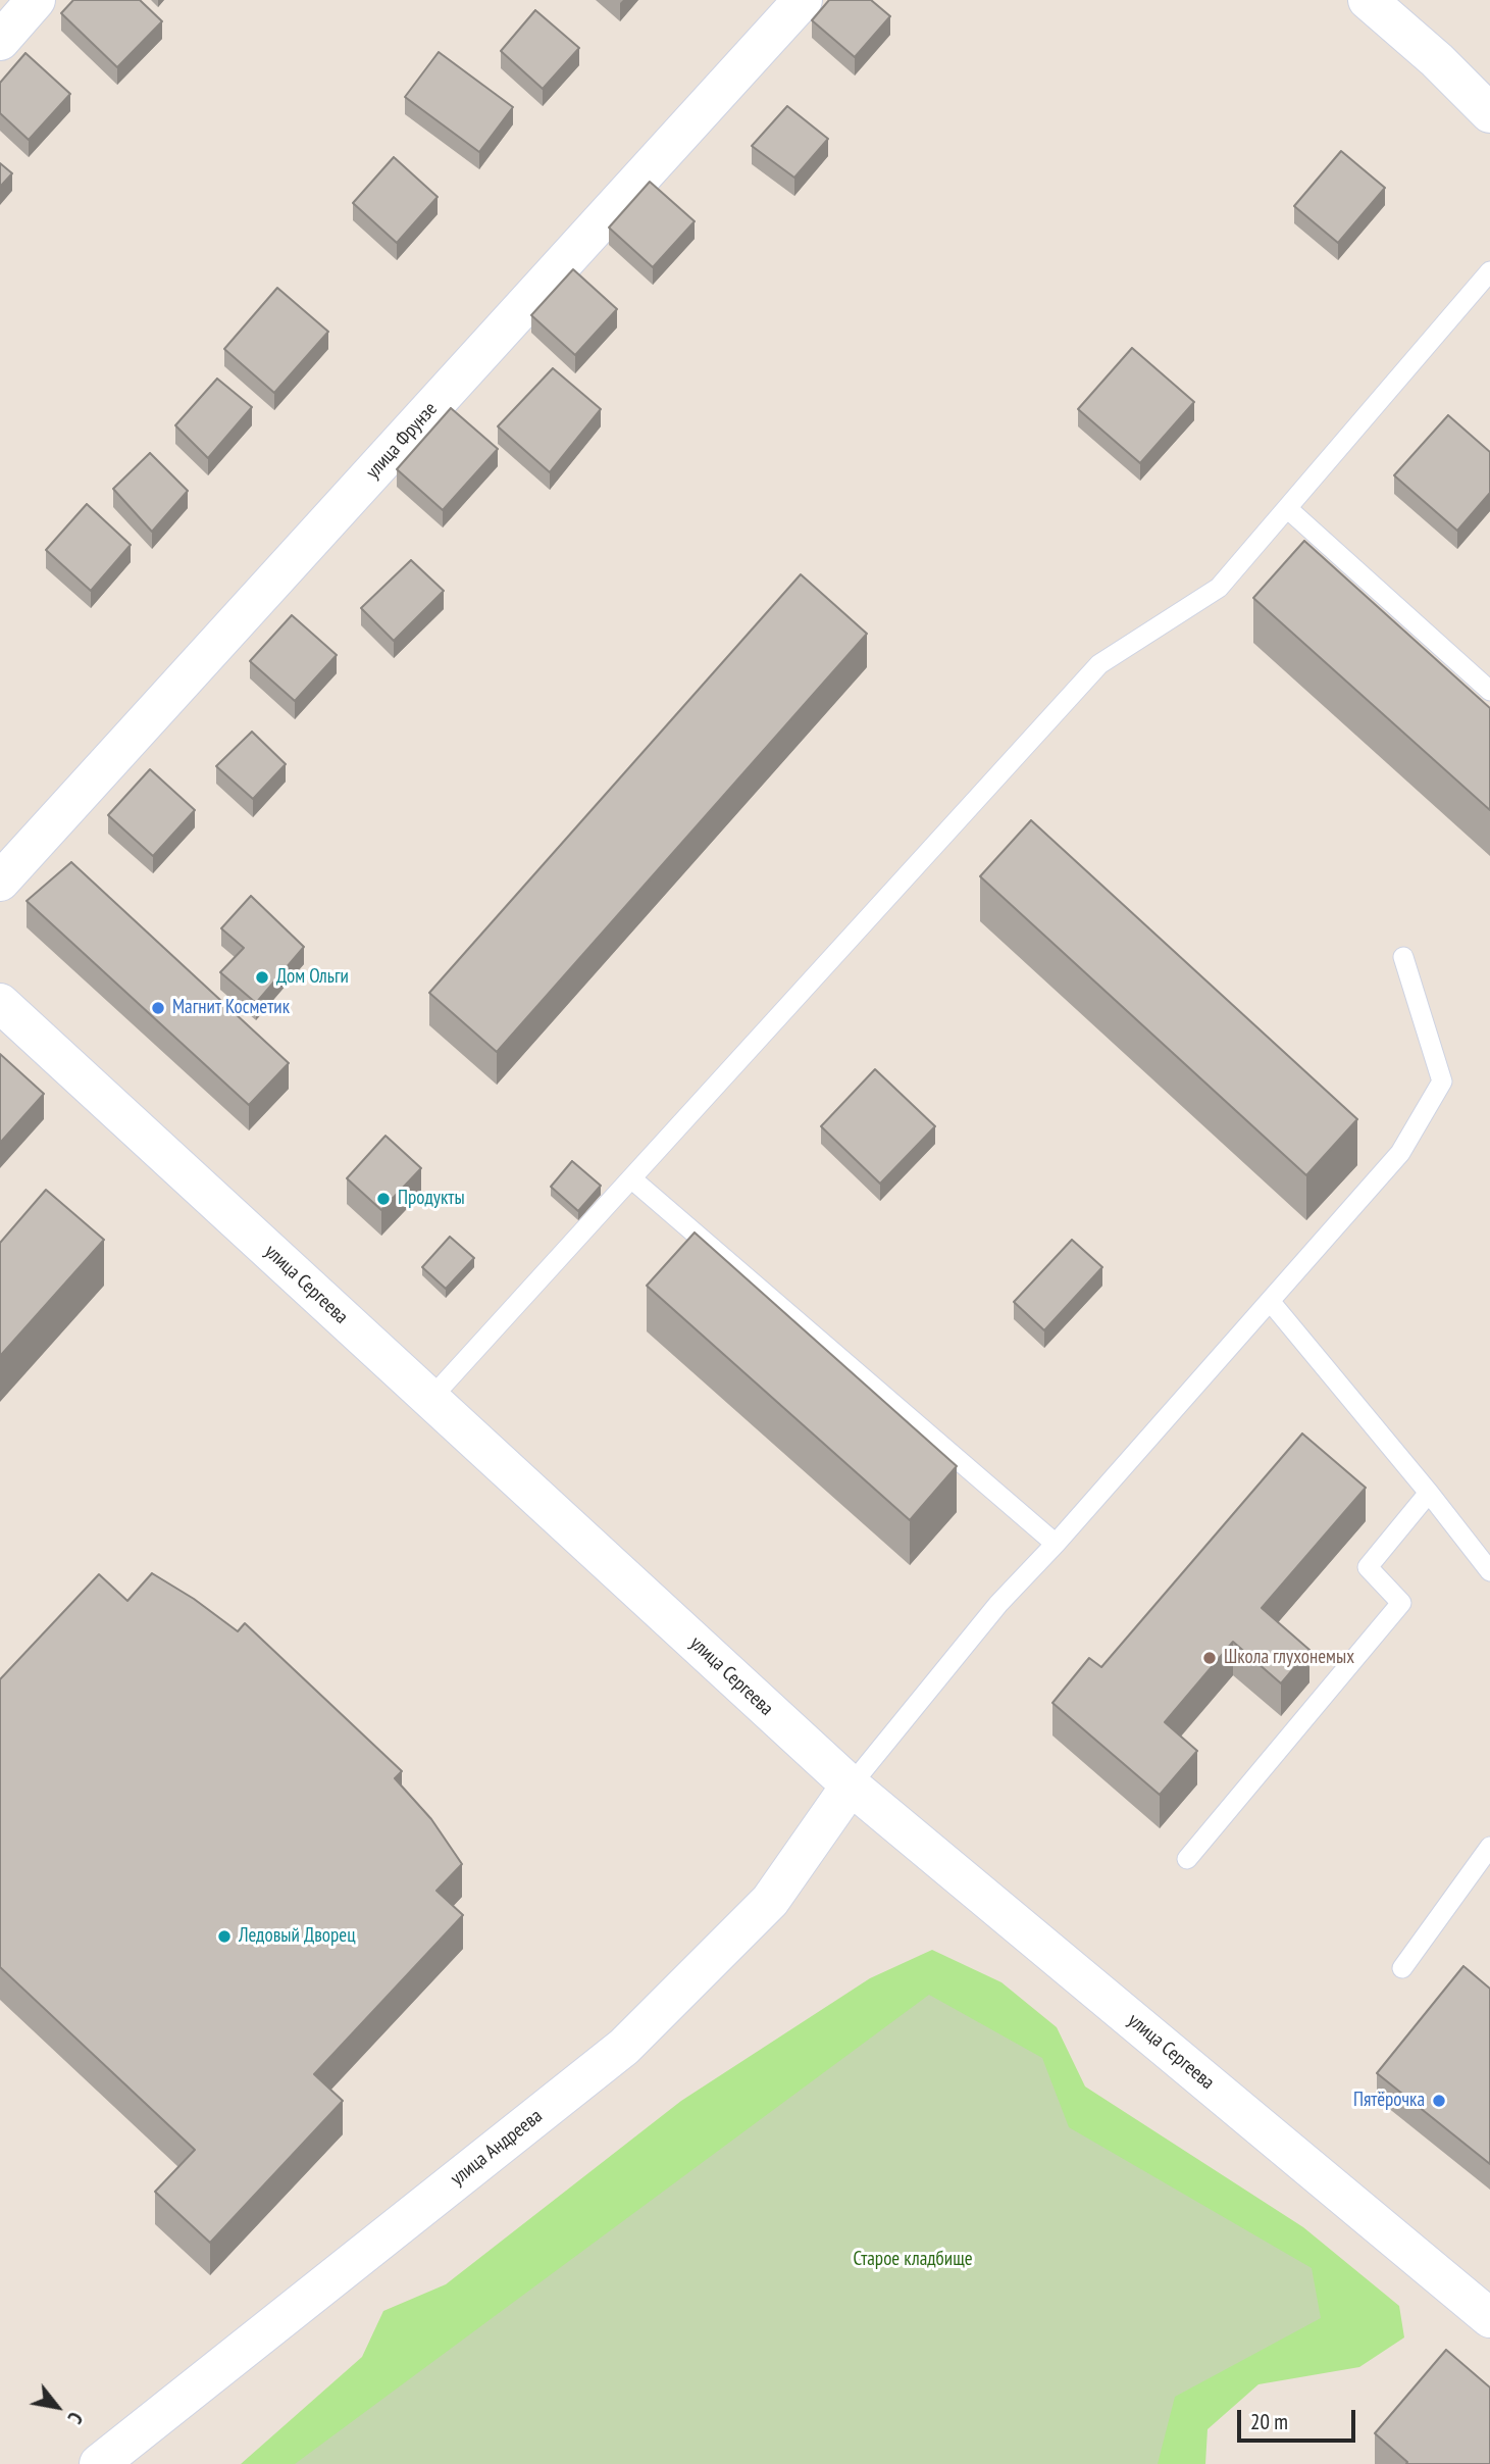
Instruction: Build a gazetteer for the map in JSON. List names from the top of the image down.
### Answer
{
  "streets": {
    "street": ["улица Фрунзе", "улица Сергеева", "улица Андреева"]
  },
  "crossings": [
    ["улица Сергеева", "улица Андреева"]
  ],
  "parks": ["Старое кладбище"],
  "places": [
    "Дом Ольги",
    "Магнит Косметик",
    "Продукты",
    "Школа глухонемых",
    "Ледовый Дворец",
    "Пятёрочка"
  ],
  "scale_bar": "20 m",
  "north": "bottom right"
}
